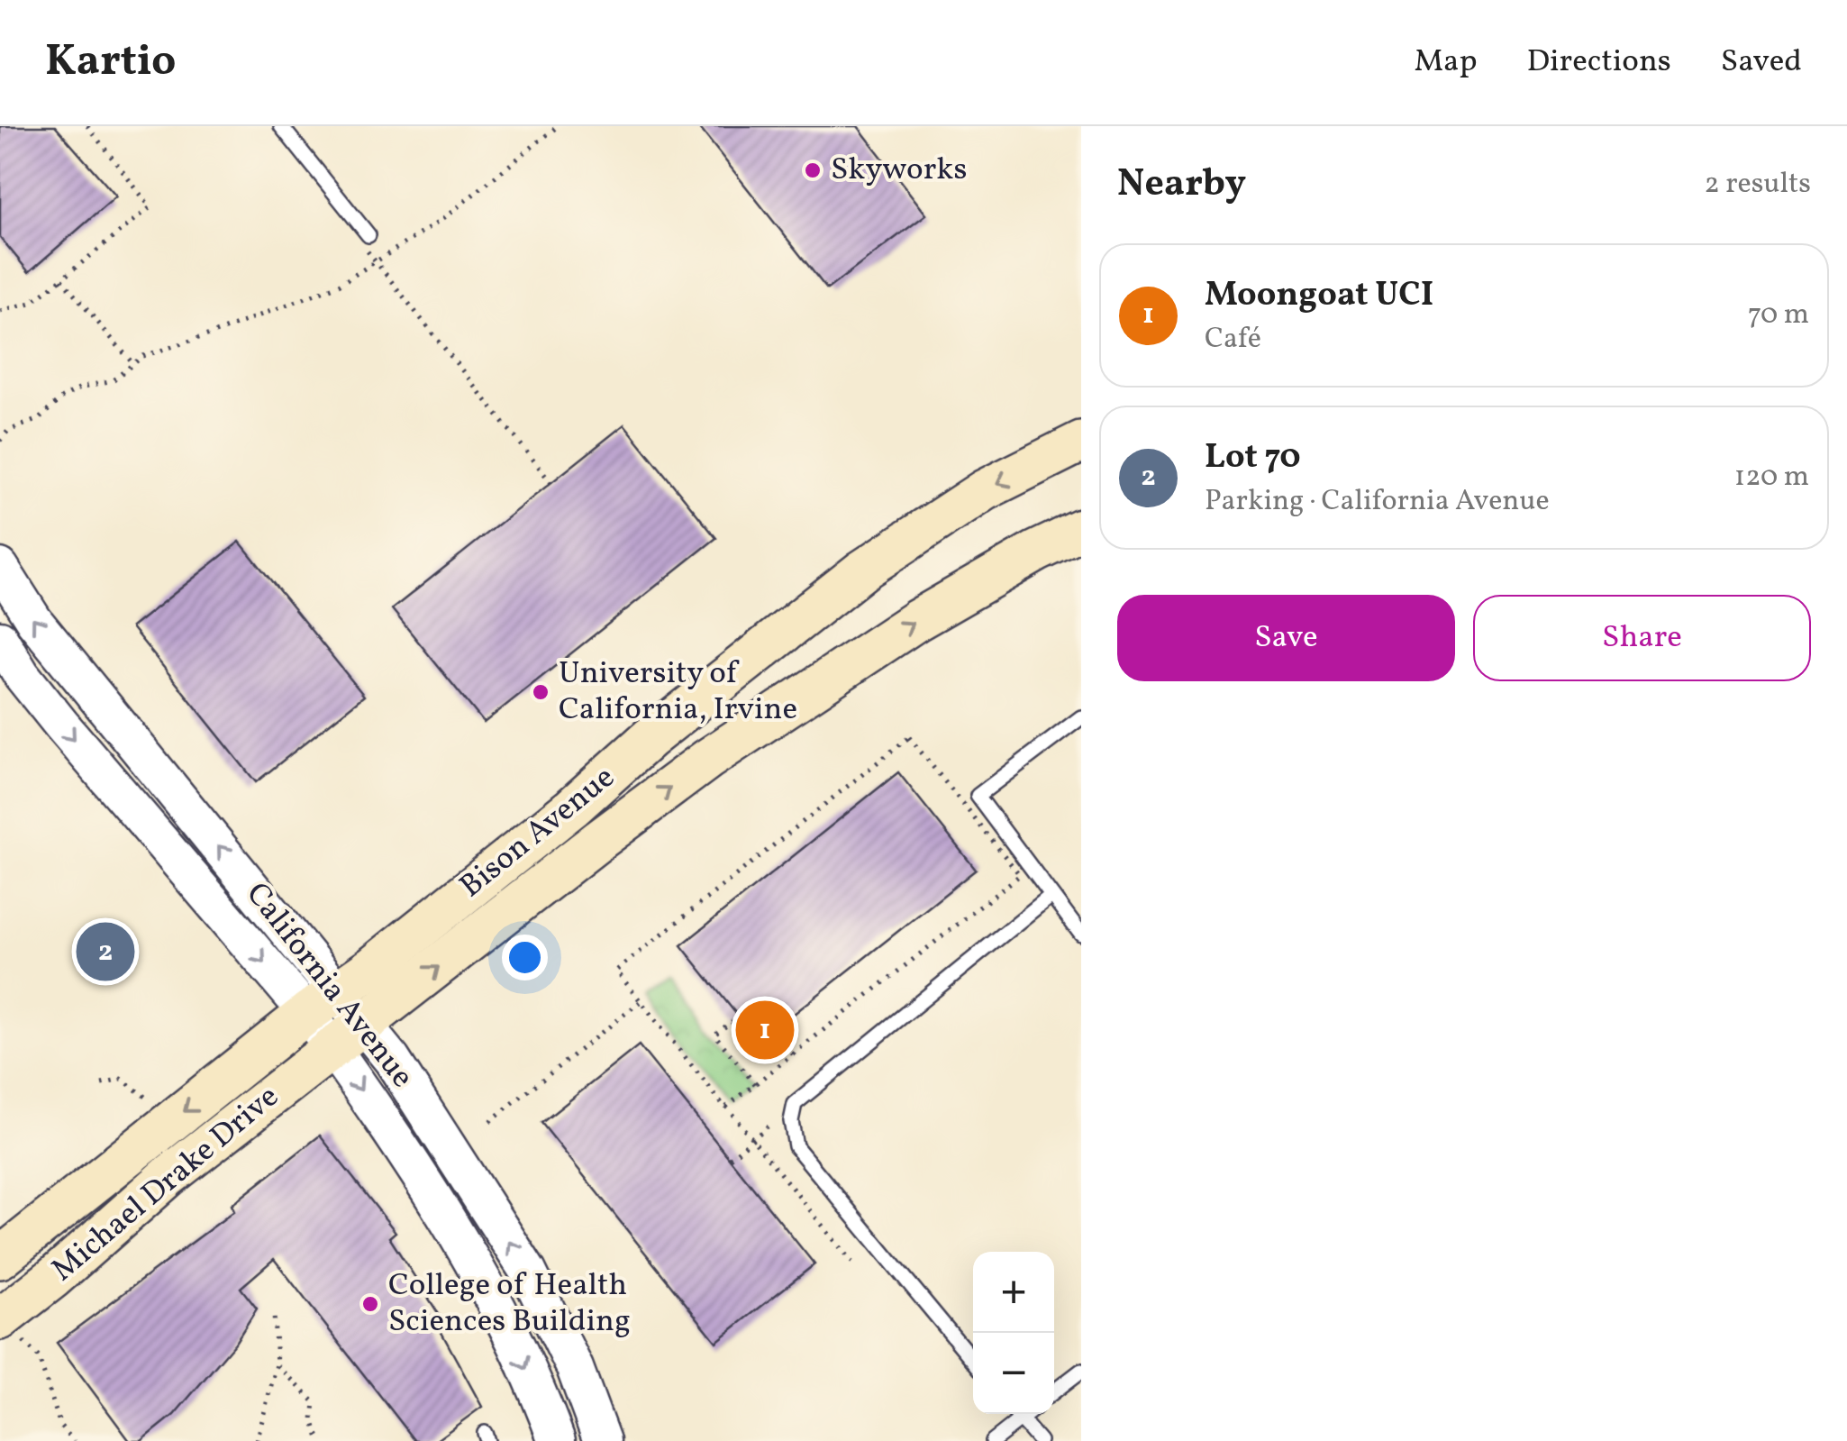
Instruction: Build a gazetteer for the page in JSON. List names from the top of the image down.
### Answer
{
  "streets": {
    "main road": ["Bison Avenue", "Michael Drake Drive"],
    "street": ["California Avenue"]
  },
  "crossings": [
    ["Bison Avenue", "California Avenue"],
    ["Bison Avenue", "Michael Drake Drive"],
    ["California Avenue", "Michael Drake Drive"]
  ],
  "places": ["Skyworks", "University of California, Irvine", "College of Health Sciences Building"],
  "page": {
    "header": "Kartio",
    "nav": ["Map", "Directions", "Saved"],
    "heading": ["Nearby", "2 results"],
    "list": [
      {
        "mark": "1",
        "name": "Moongoat UCI",
        "note": "Café",
        "value": "70 m"
      },
      {
        "mark": "2",
        "name": "Lot 70",
        "note": "Parking · California Avenue",
        "value": "120 m"
      }
    ],
    "buttons": ["Save", "Share"],
    "pins": ["2", "1"],
    "map_buttons": ["+", "−"]
  }
}
